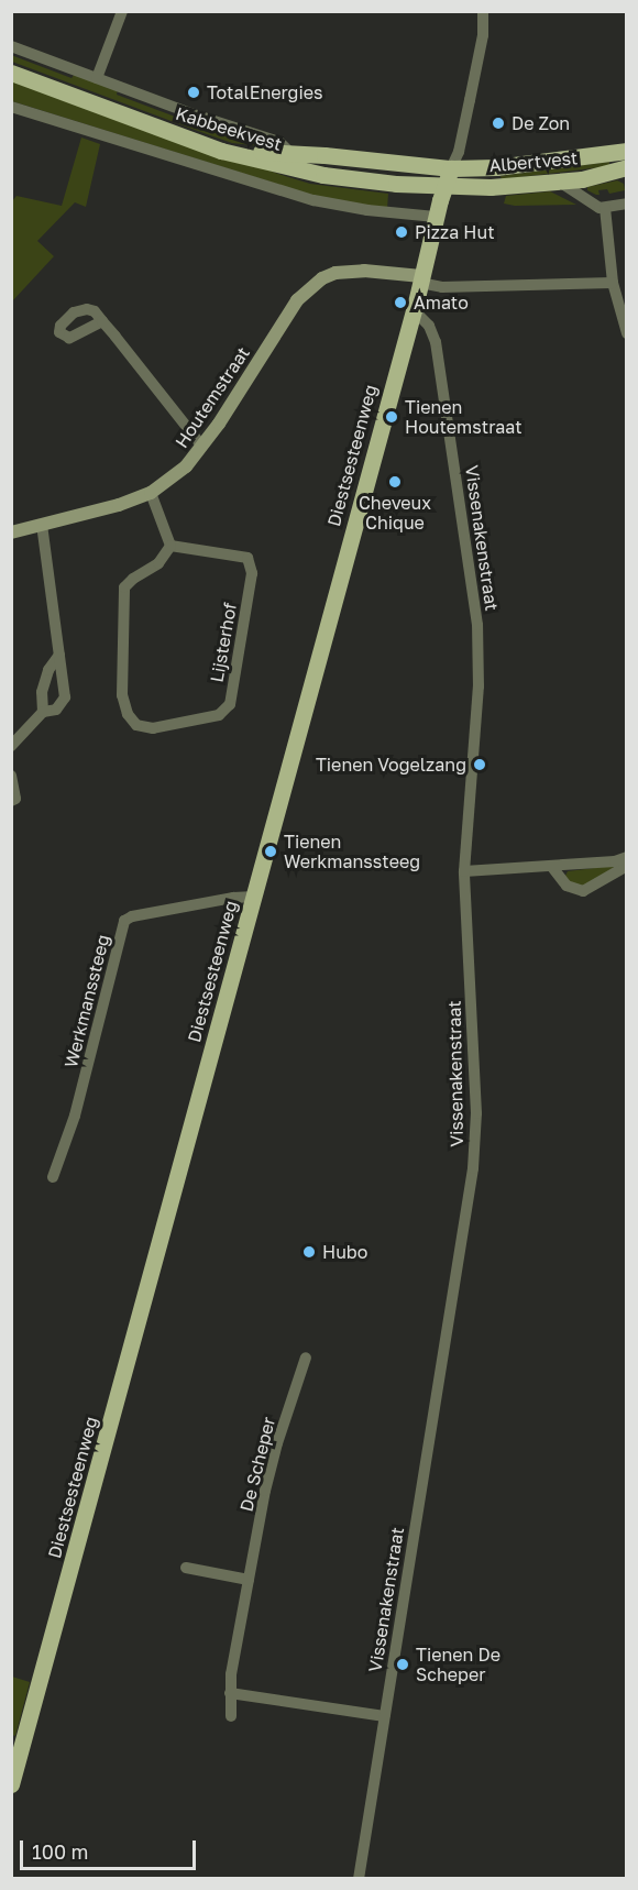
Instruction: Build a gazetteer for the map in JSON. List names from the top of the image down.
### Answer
{
  "streets": {
    "main road": ["Kabbeekvest", "Albertvest", "Diestsesteenweg"],
    "street": [
      "Houtemstraat",
      "Vissenakenstraat",
      "Lijsterhof",
      "Werkmanssteeg",
      "De Scheper"
    ]
  },
  "crossings": [
    ["Kabbeekvest", "Albertvest"],
    ["Kabbeekvest", "Diestsesteenweg"],
    ["Albertvest", "Diestsesteenweg"],
    ["Houtemstraat", "Diestsesteenweg"],
    ["Diestsesteenweg", "Vissenakenstraat"],
    ["Diestsesteenweg", "Werkmanssteeg"]
  ],
  "places": [
    "TotalEnergies",
    "De Zon",
    "Pizza Hut",
    "Amato",
    "Tienen Houtemstraat",
    "Cheveux Chique",
    "Tienen Vogelzang",
    "Tienen Werkmanssteeg",
    "Hubo",
    "Tienen De Scheper"
  ],
  "scale_bar": "100 m"
}
